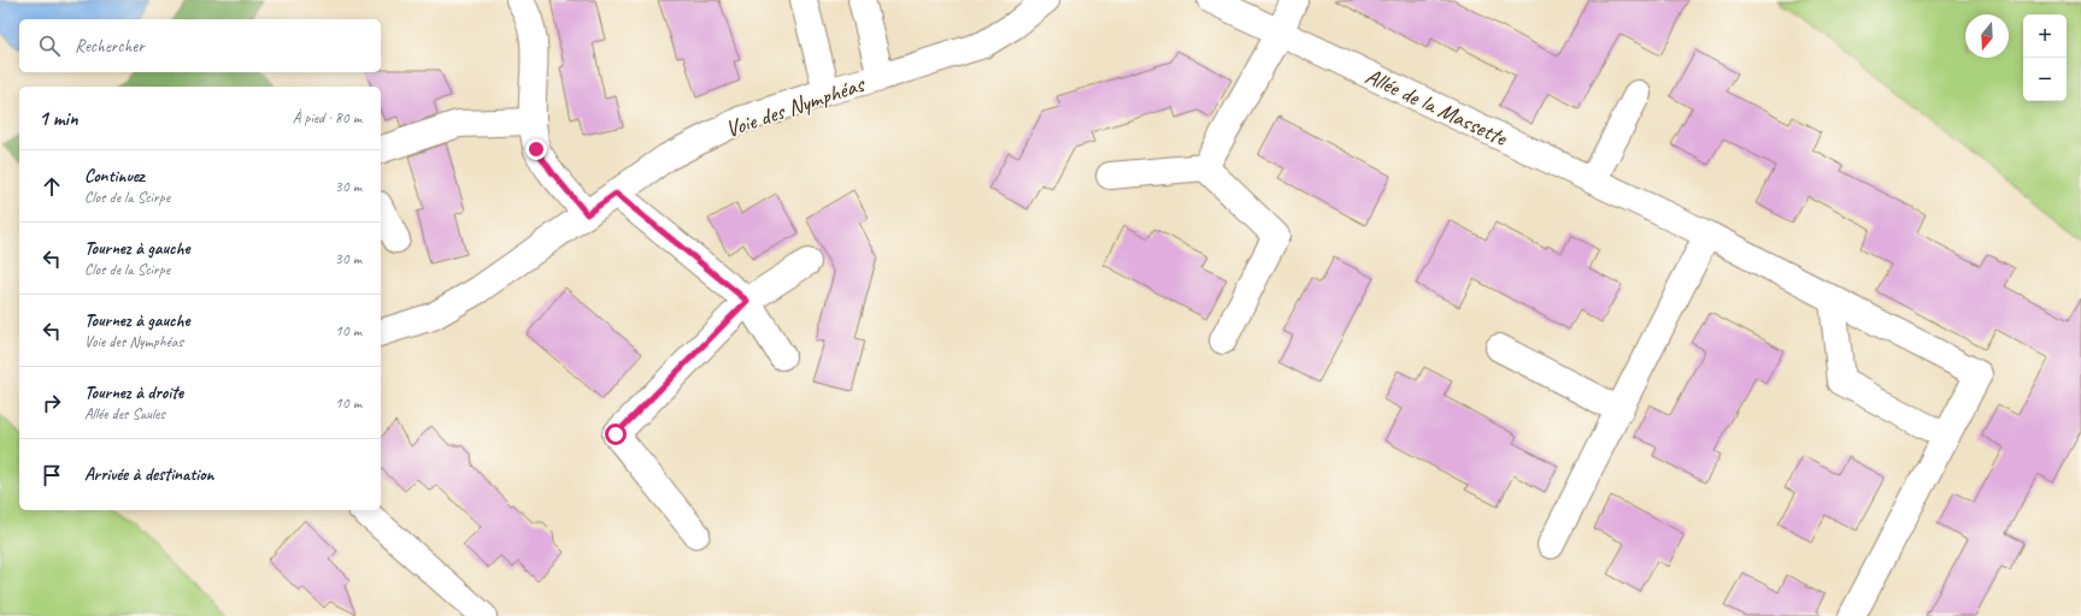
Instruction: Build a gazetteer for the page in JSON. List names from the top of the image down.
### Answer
{
  "streets": {
    "street": ["Voie des Nymphéas", "Allée de la Massette"]
  },
  "north": "bottom",
  "page": {
    "map_buttons": ["+", "−"],
    "search": "Rechercher",
    "heading": ["1 min", "À pied · 80 m"],
    "list": [
      ["Continuez", "Clos de la Scirpe", "30 m"],
      ["Tournez à gauche", "Clos de la Scirpe", "30 m"],
      ["Tournez à gauche", "Voie des Nymphéas", "10 m"],
      ["Tournez à droite", "Allée des Saules", "10 m"],
      "Arrivée à destination"
    ]
  }
}
